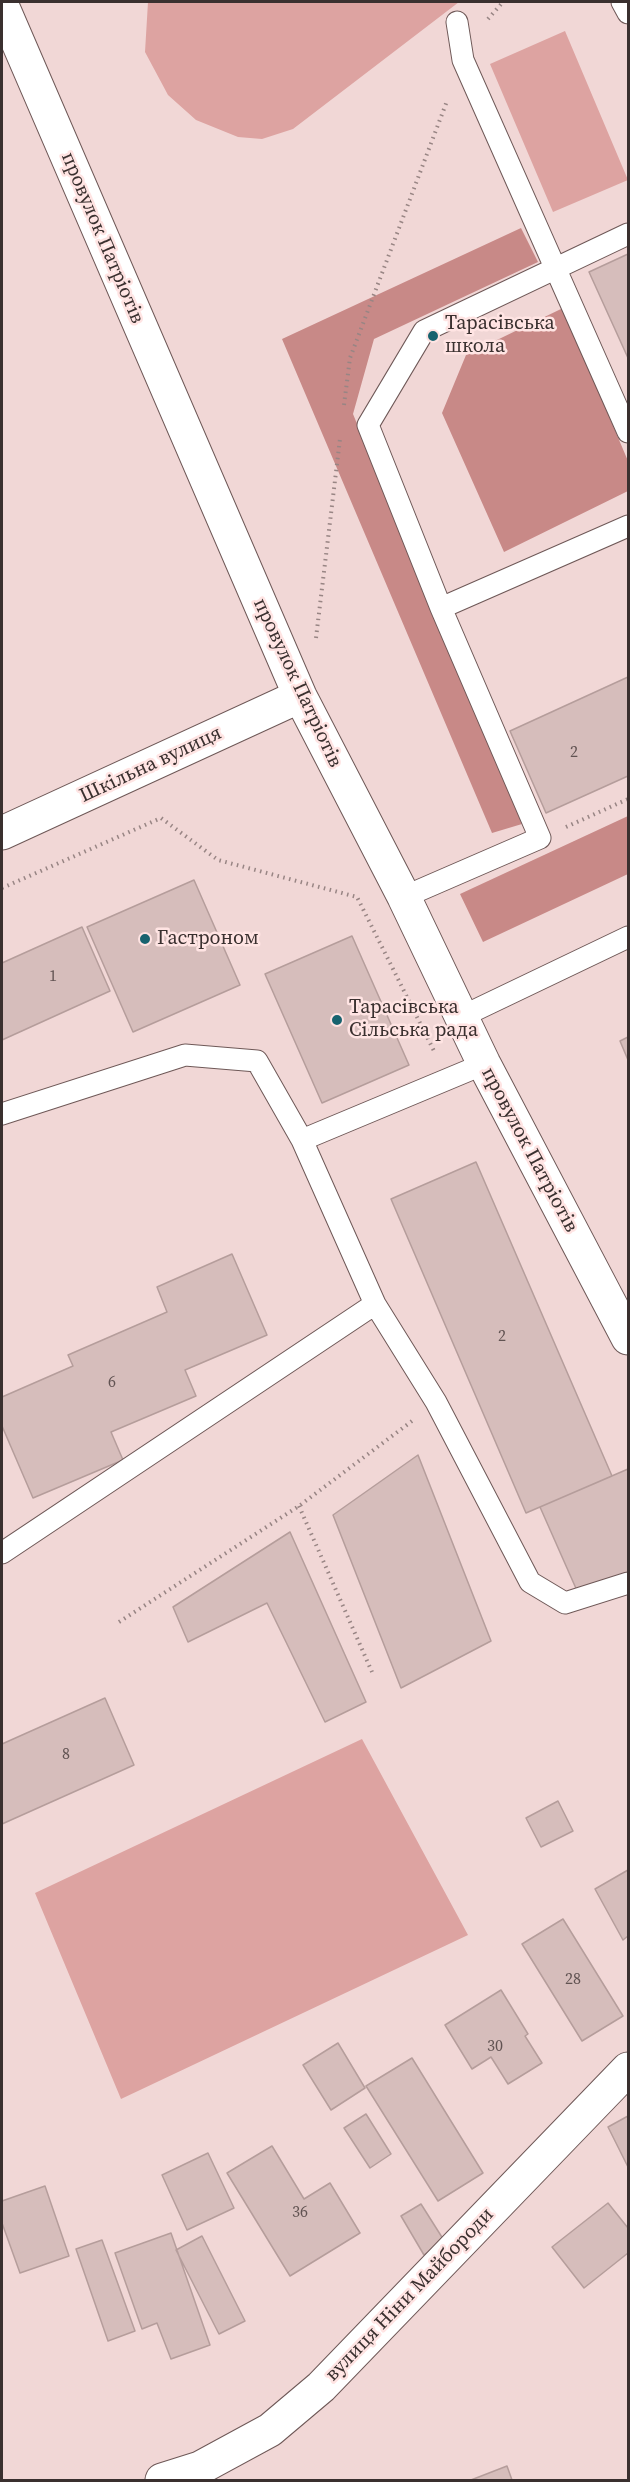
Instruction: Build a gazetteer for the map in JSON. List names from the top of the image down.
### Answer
{
  "streets": {
    "street": ["провулок Патріотів", "Шкільна вулиця", "вулиця Ніни Майбороди"]
  },
  "crossings": [
    ["провулок Патріотів", "Шкільна вулиця"]
  ],
  "places": ["Тарасівська школа", "Гастроном", "Тарасівська Сільська рада"],
  "house_numbers": [
    "2",
    "1",
    "2",
    "6",
    "8",
    "28",
    "30",
    "36"
  ]
}
